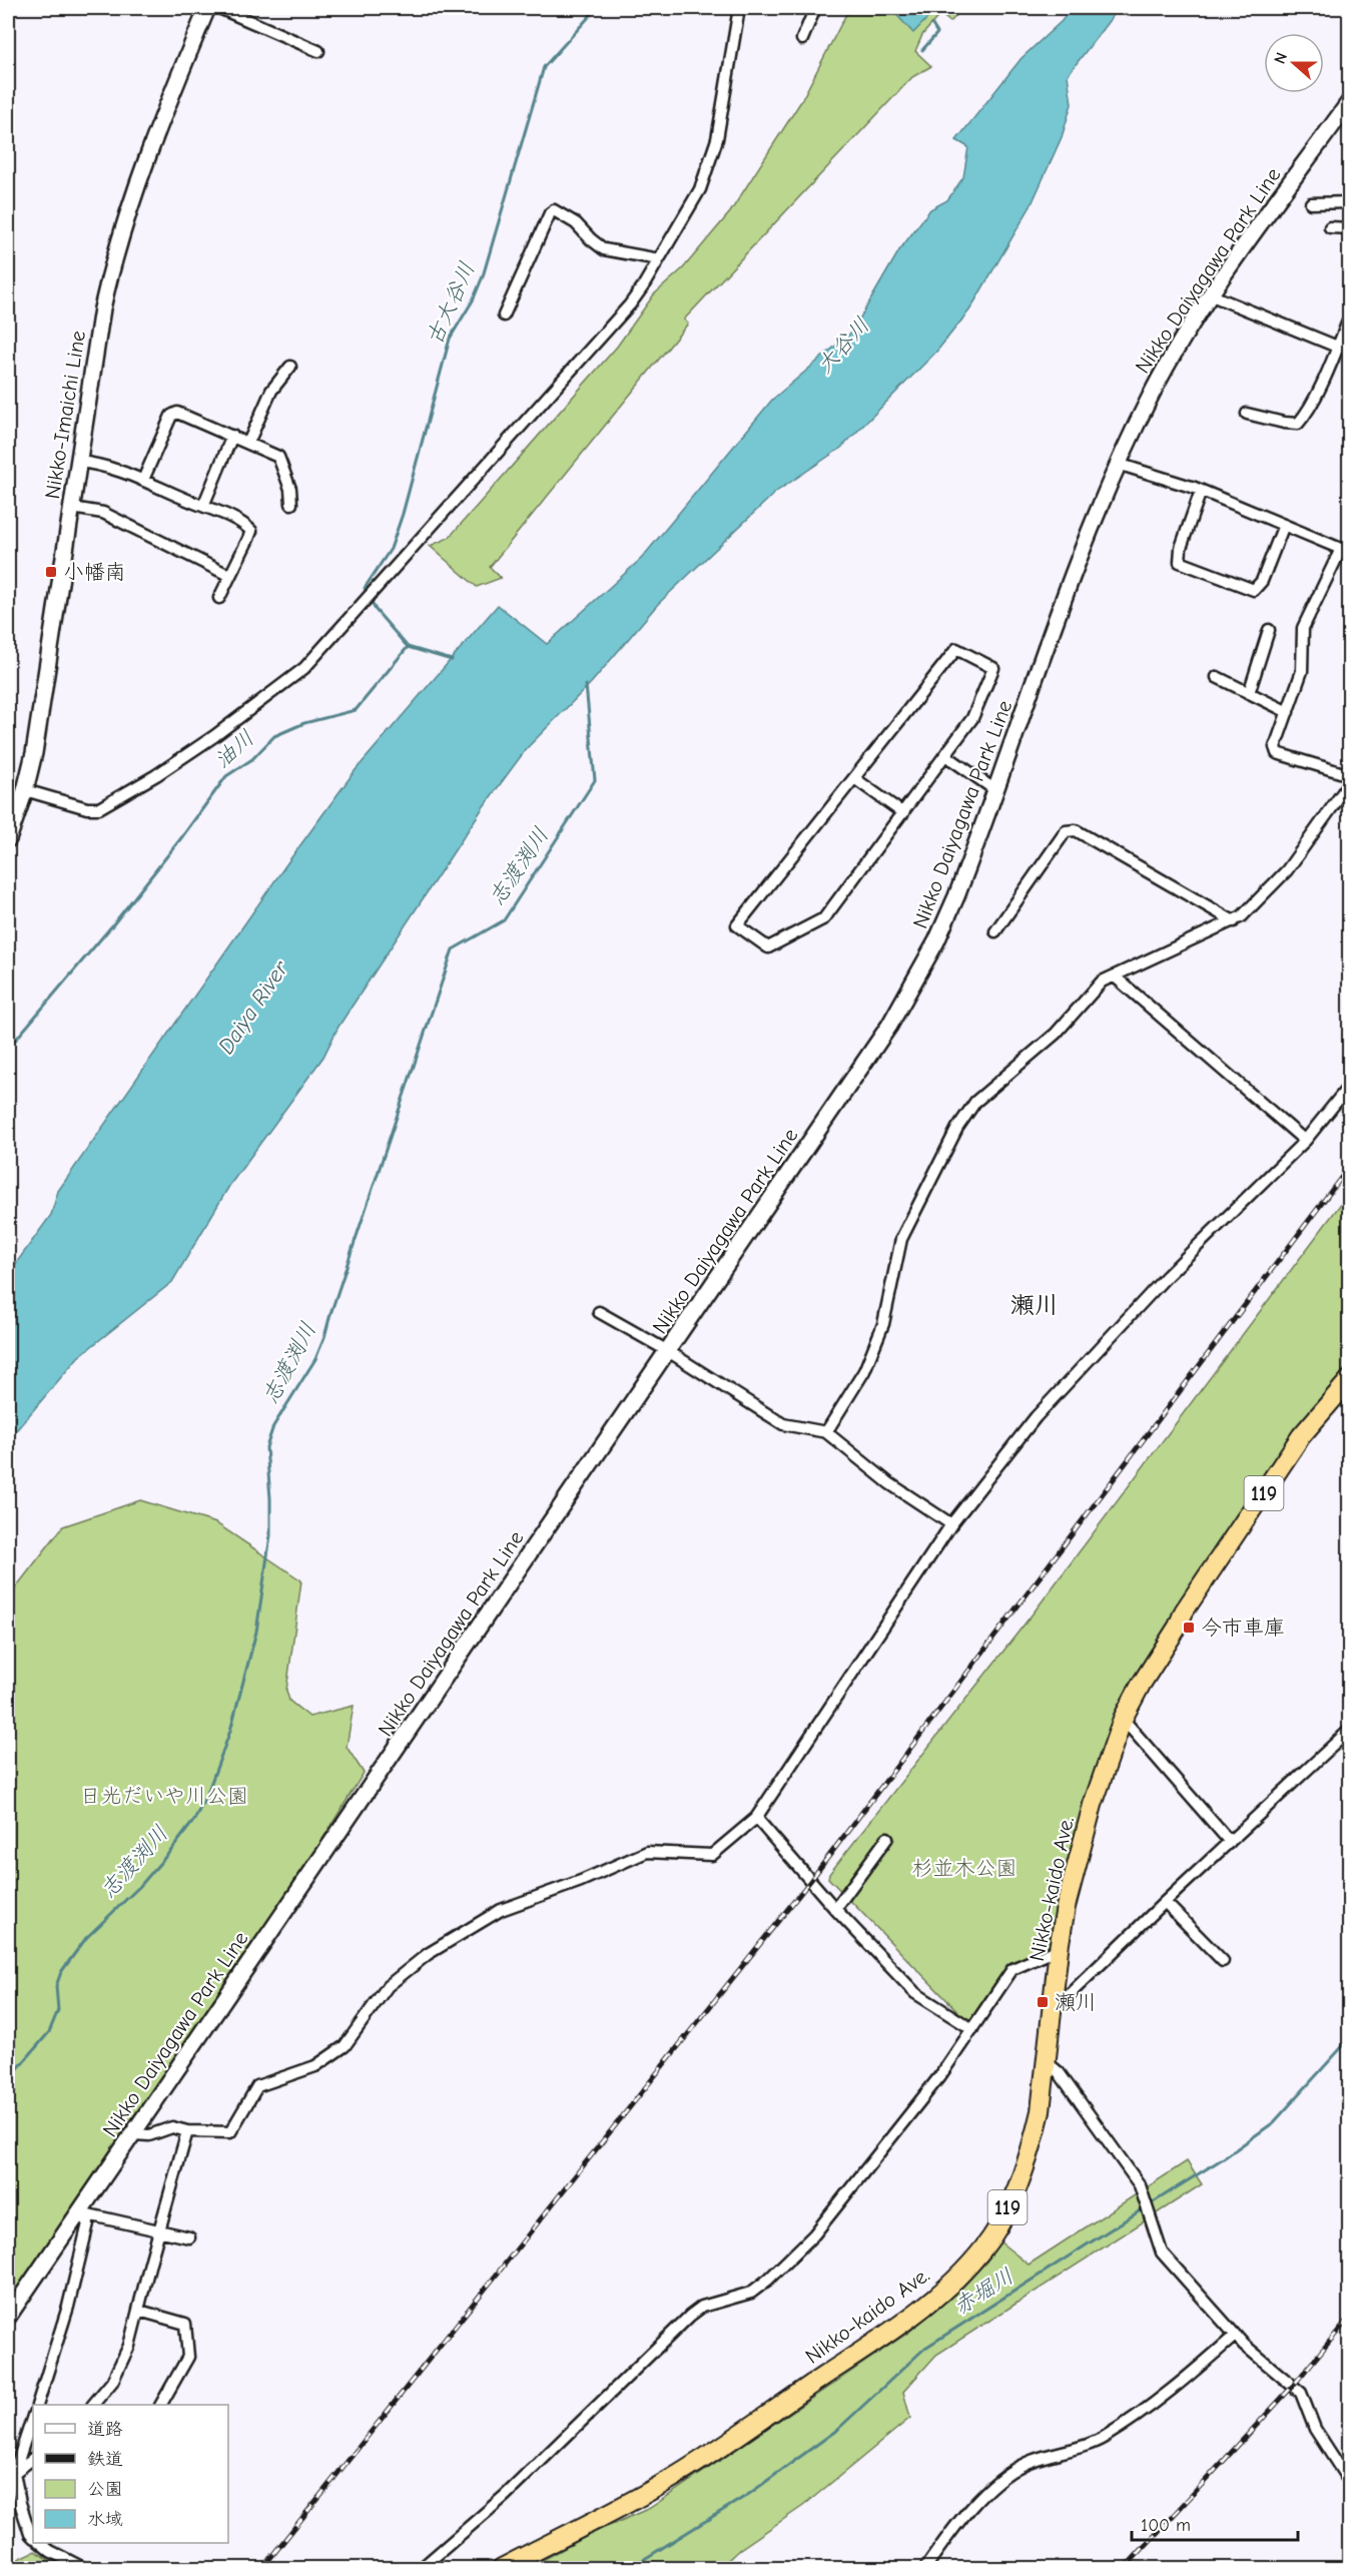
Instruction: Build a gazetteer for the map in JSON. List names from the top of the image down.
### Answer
{
  "streets": {
    "highway": ["119", "Nikko-kaido Ave."],
    "main road": ["Nikko Daiyagawa Park Line", "Nikko-Imaichi Line"]
  },
  "districts": ["瀬川"],
  "water": [
    "古大谷川",
    "大谷川",
    "油川",
    "志渡渕川",
    "Daiya River",
    "赤堀川"
  ],
  "parks": ["日光だいや川公園", "杉並木公園"],
  "places": {
    "transit": ["小幡南", "今市車庫", "瀬川"]
  },
  "legend": [
    "道路",
    "鉄道",
    "公園",
    "水域"
  ],
  "scale_bar": "100 m",
  "north": "left"
}
